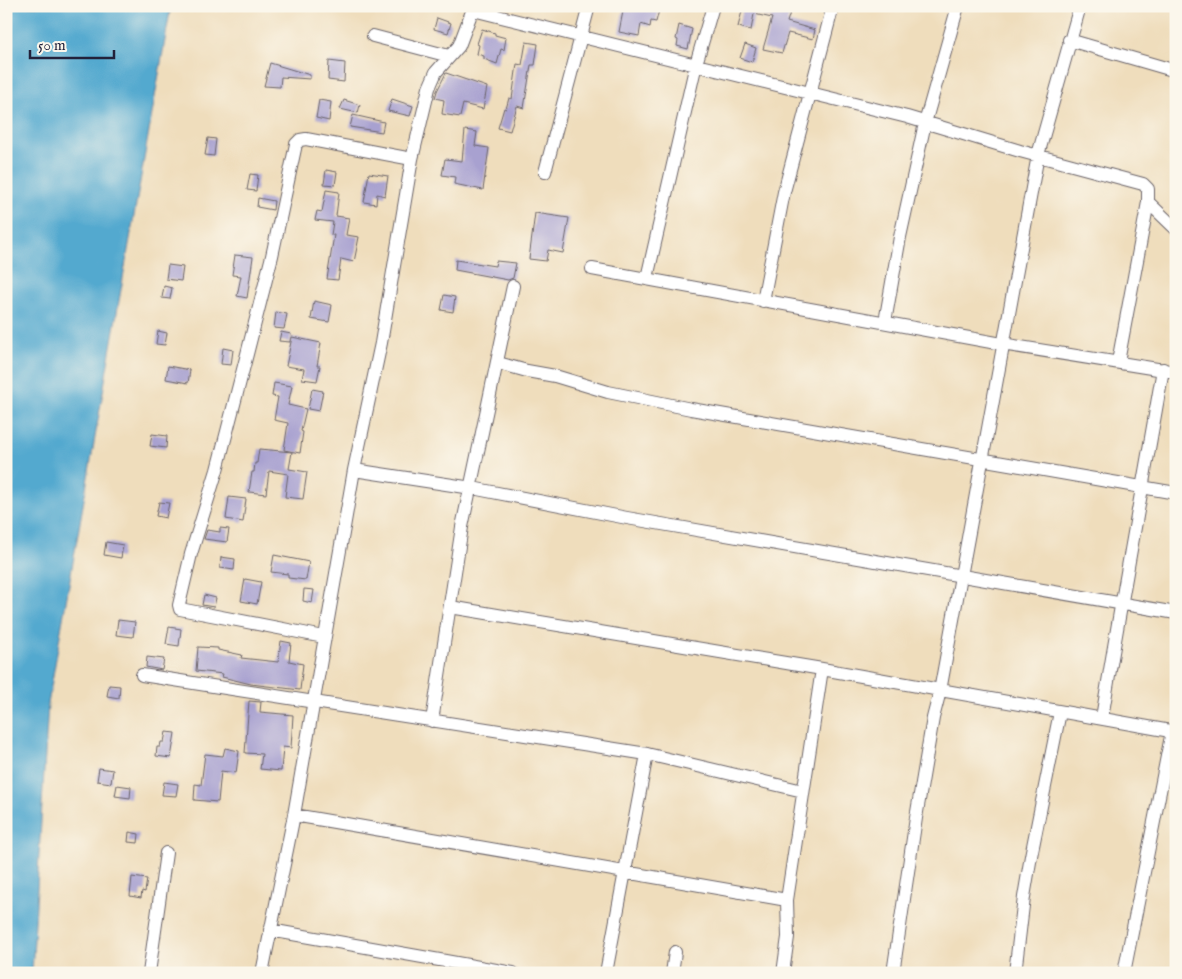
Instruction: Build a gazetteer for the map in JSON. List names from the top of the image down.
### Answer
{
  "scale_bar": "50 m"
}
